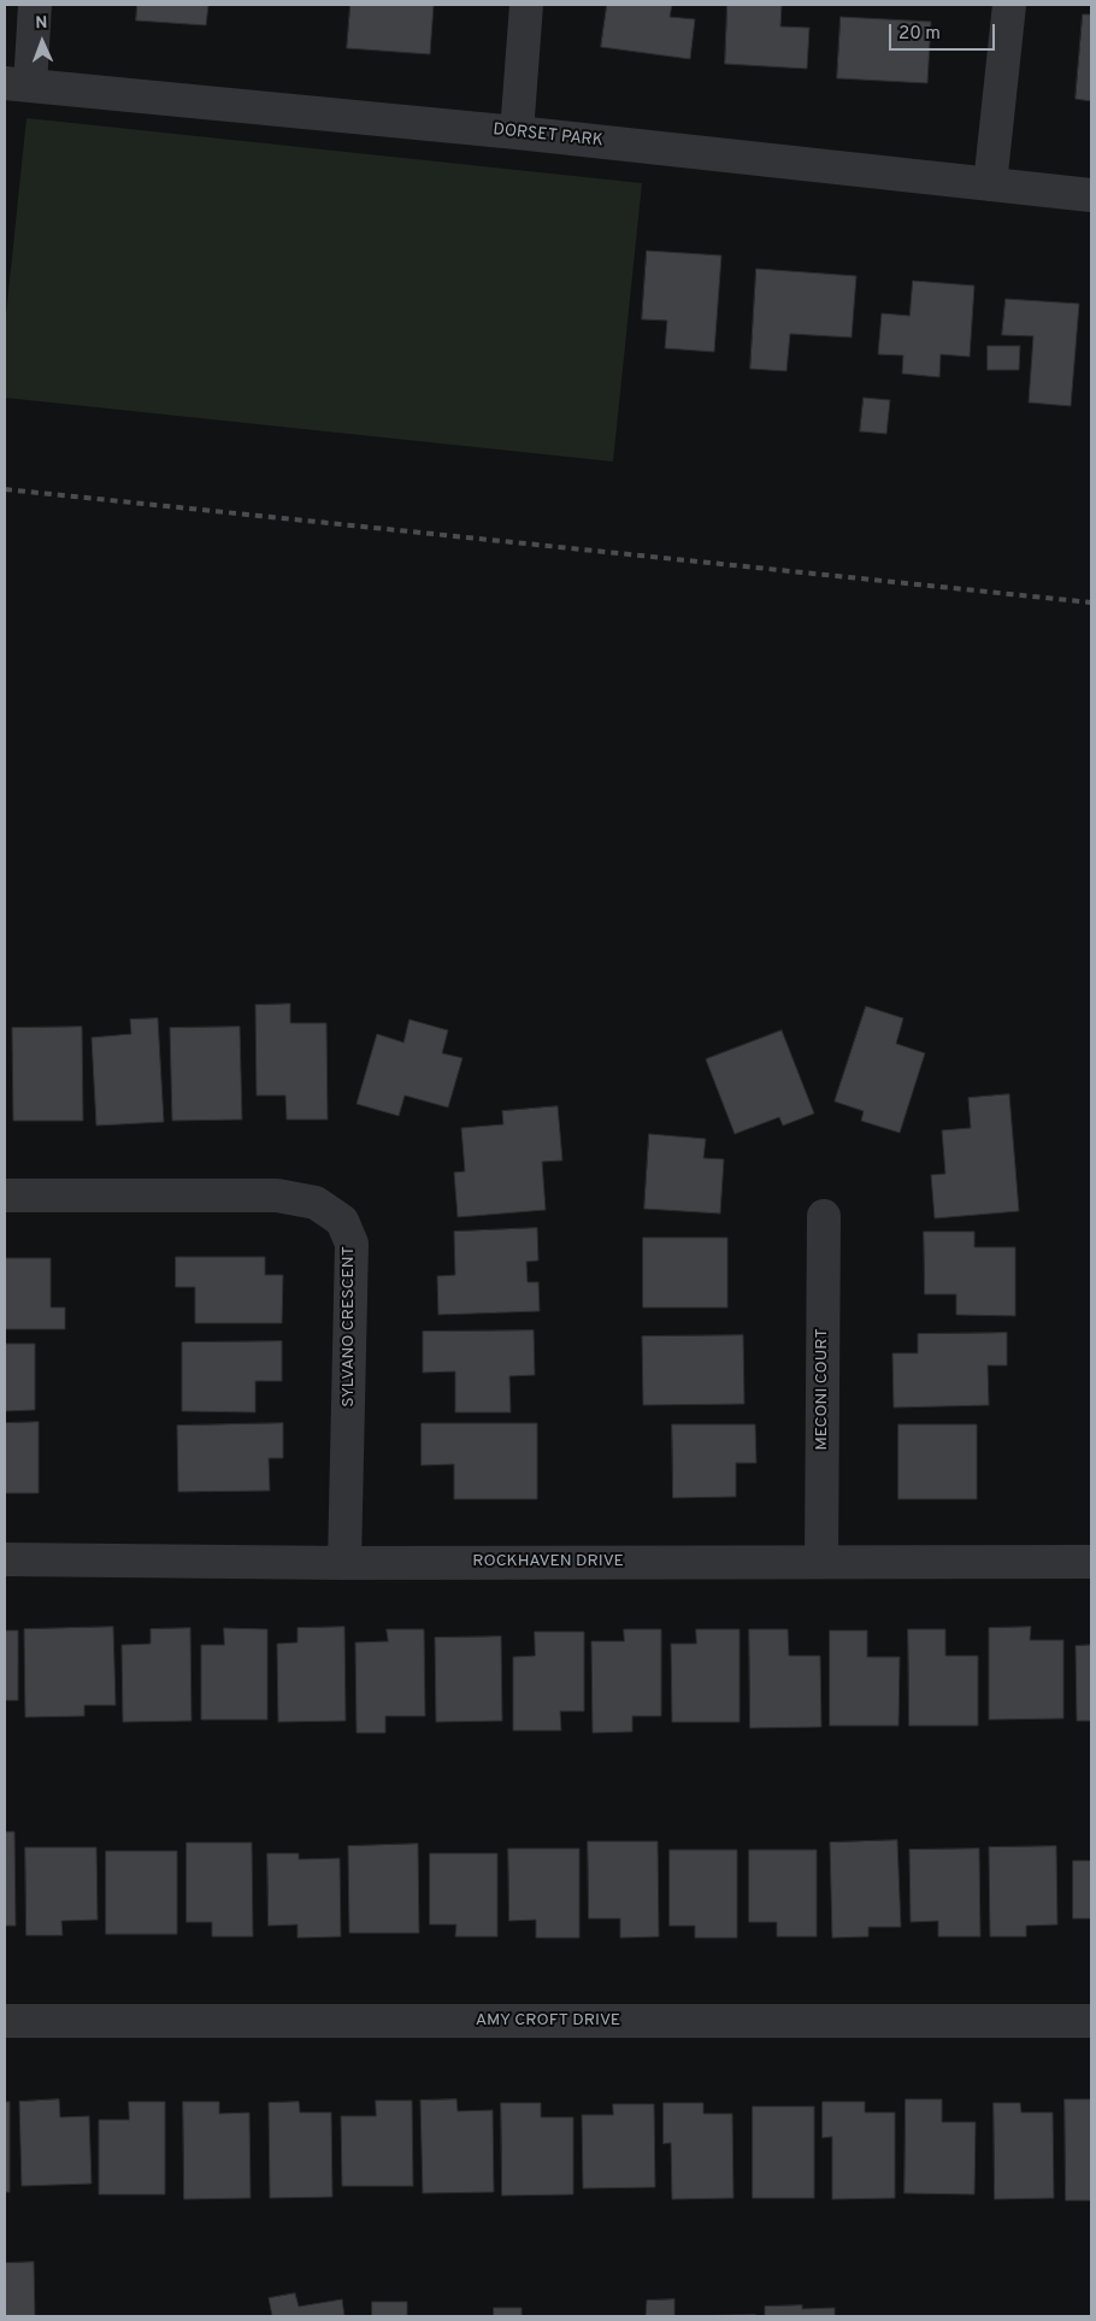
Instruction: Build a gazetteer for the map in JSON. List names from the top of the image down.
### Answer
{
  "streets": {
    "street": [
      "DORSET PARK",
      "SYLVANO CRESCENT",
      "MECONI COURT",
      "ROCKHAVEN DRIVE",
      "AMY CROFT DRIVE"
    ]
  },
  "crossings": [
    ["SYLVANO CRESCENT", "ROCKHAVEN DRIVE"],
    ["MECONI COURT", "ROCKHAVEN DRIVE"]
  ],
  "scale_bar": "20 m",
  "north": "top"
}
